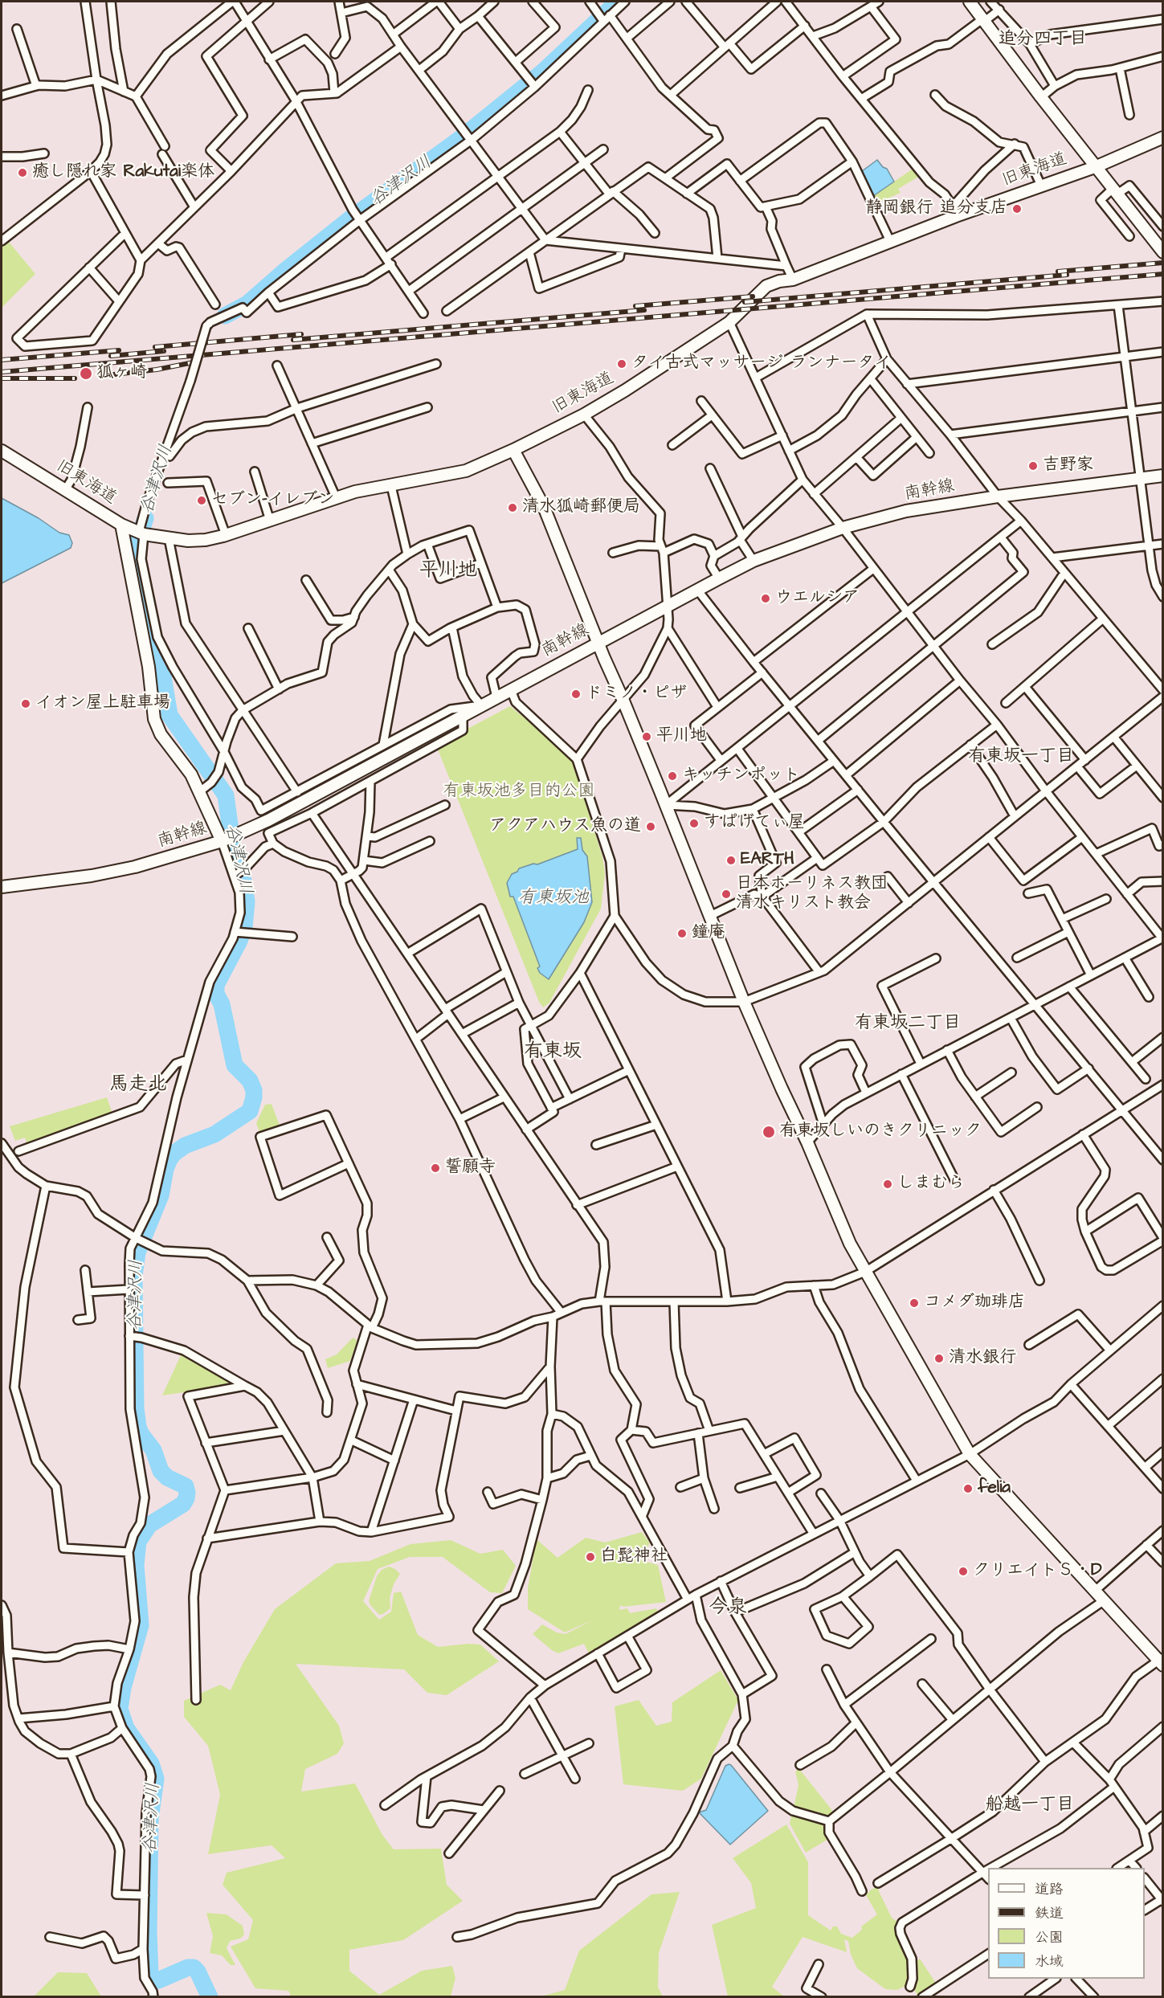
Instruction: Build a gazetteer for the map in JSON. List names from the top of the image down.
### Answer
{
  "streets": {
    "street": ["旧東海道", "南幹線"]
  },
  "districts": [
    "追分四丁目",
    "平川地",
    "有東坂一丁目",
    "有東坂二丁目",
    "有東坂",
    "馬走北",
    "今泉",
    "船越一丁目"
  ],
  "water": ["谷津沢川", "有東坂池"],
  "parks": ["有東坂池多目的公園"],
  "places": [
    "癒し隠れ家 Rakutai楽体",
    "静岡銀行 追分支店",
    "タイ古式マッサージ ランナータイ",
    "狐ヶ崎",
    "吉野家",
    "セブン-イレブン",
    "清水狐崎郵便局",
    "ウエルシア",
    "ドミノ・ピザ",
    "イオン屋上駐車場",
    "平川地",
    "キッチンポット",
    "すぱげてぃ屋",
    "アクアハウス魚の道",
    "EARTH",
    "日本ホーリネス教団 清水キリスト教会",
    "鐘庵",
    "有東坂しいのきクリニック",
    "誓願寺",
    "しまむら",
    "コメダ珈琲店",
    "清水銀行",
    "felia",
    "白髭神社",
    "クリエイトＳ・D"
  ],
  "legend": [
    "道路",
    "鉄道",
    "公園",
    "水域"
  ]
}
